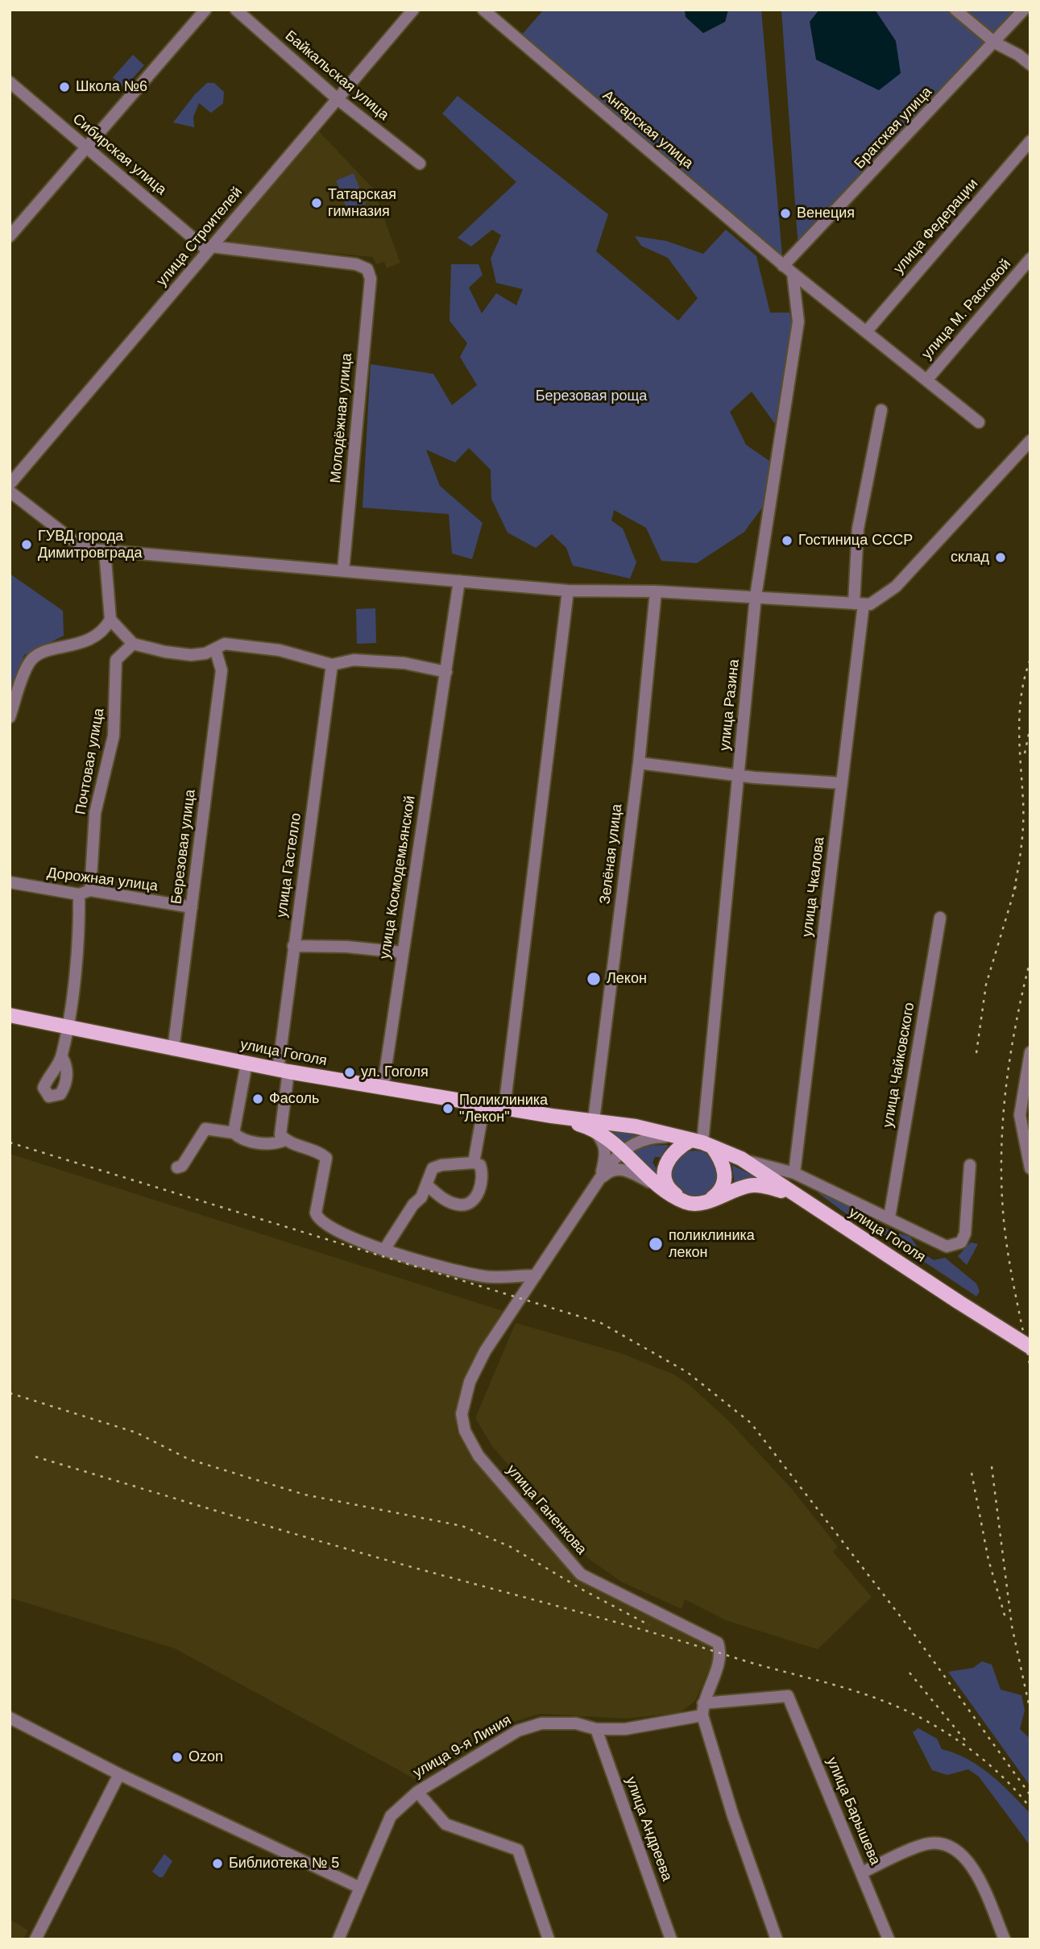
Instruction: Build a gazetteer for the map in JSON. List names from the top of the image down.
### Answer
{
  "streets": {
    "main road": ["улица Гоголя"],
    "street": [
      "Байкальская улица",
      "Братская улица",
      "Ангарская улица",
      "Сибирская улица",
      "улица Федерации",
      "улица Строителей",
      "улица М. Расковой",
      "Молодёжная улица",
      "улица Разина",
      "Почтовая улица",
      "Березовая улица",
      "Зелёная улица",
      "улица Гастелло",
      "улица Космодемьянской",
      "Дорожная улица",
      "улица Чкалова",
      "улица Чайковского",
      "улица Ганенкова",
      "улица 9-я Линия",
      "улица Барышева",
      "улица Андреева"
    ]
  },
  "crossings": [
    ["Байкальская улица", "улица Строителей"],
    ["Братская улица", "Ангарская улица"],
    ["Братская улица", "улица Разина"],
    ["Ангарская улица", "улица Федерации"],
    ["Ангарская улица", "улица М. Расковой"],
    ["Ангарская улица", "улица Разина"],
    ["Сибирская улица", "улица Строителей"],
    ["Сибирская улица", "Молодёжная улица"],
    ["улица Строителей", "Молодёжная улица"],
    ["Почтовая улица", "Дорожная улица"],
    ["Почтовая улица", "улица Гоголя"],
    ["Березовая улица", "Дорожная улица"],
    ["Березовая улица", "улица Гоголя"],
    ["Зелёная улица", "улица Гоголя"],
    ["улица Гастелло", "улица Гоголя"],
    ["улица Космодемьянской", "улица Гоголя"],
    ["улица Ганенкова", "улица 9-я Линия"],
    ["улица 9-я Линия", "улица Барышева"],
    ["улица 9-я Линия", "улица Андреева"]
  ],
  "parks": ["Березовая роща"],
  "places": [
    "Школа №6",
    "Татарская гимназия",
    "Венеция",
    "Гостиница СССР",
    "ГУВД города Димитровграда",
    "склад",
    "Лекон",
    "ул. Гоголя",
    "Фасоль",
    "Поликлиника \"Лекон\"",
    "поликлиника лекон",
    "Ozon",
    "Библиотека № 5"
  ]
}
